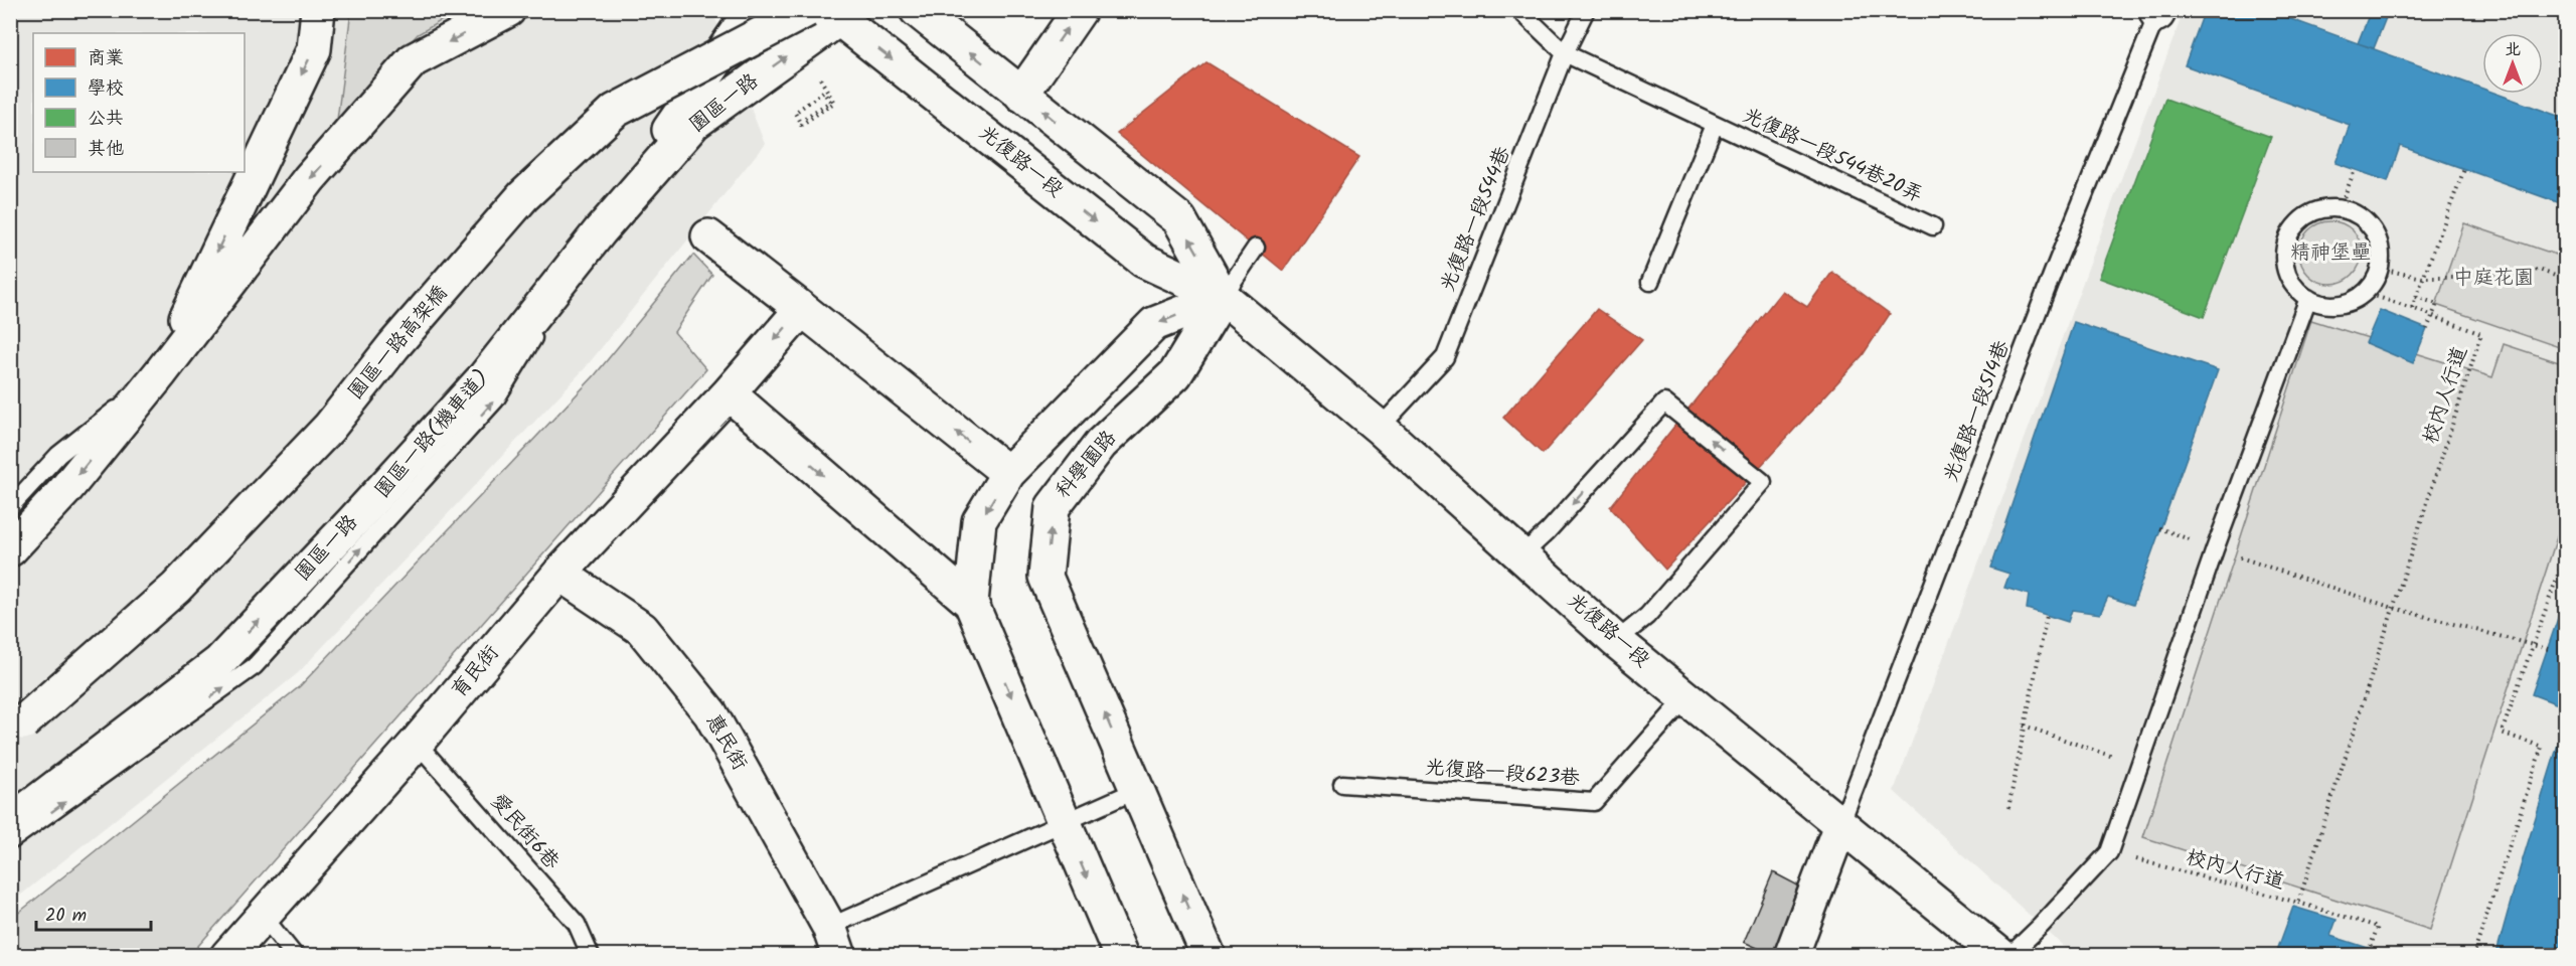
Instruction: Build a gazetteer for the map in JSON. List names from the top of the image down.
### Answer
{
  "streets": {
    "street": [
      "園區一路",
      "光復路一段",
      "園區一路高架橋",
      "科學園路",
      "育民街",
      "惠民街"
    ],
    "lane": [
      "光復路一段544巷20弄",
      "光復路一段544巷",
      "光復路一段514巷",
      "園區一路(機車道)",
      "光復路一段623巷",
      "愛民街6巷"
    ],
    "path": ["校內人行道"]
  },
  "crossings": [
    ["園區一路", "光復路一段"],
    ["園區一路", "園區一路(機車道)"],
    ["光復路一段544巷20弄", "光復路一段544巷"],
    ["光復路一段", "光復路一段544巷"],
    ["光復路一段", "光復路一段514巷"],
    ["光復路一段", "科學園路"],
    ["光復路一段", "光復路一段623巷"],
    ["育民街", "惠民街"],
    ["育民街", "愛民街6巷"]
  ],
  "one_way": ["園區一路(機車道)"],
  "parks": ["精神堡壘", "中庭花園"],
  "legend": [
    "商業",
    "學校",
    "公共",
    "其他"
  ],
  "scale_bar": "20 m",
  "north": "top"
}
